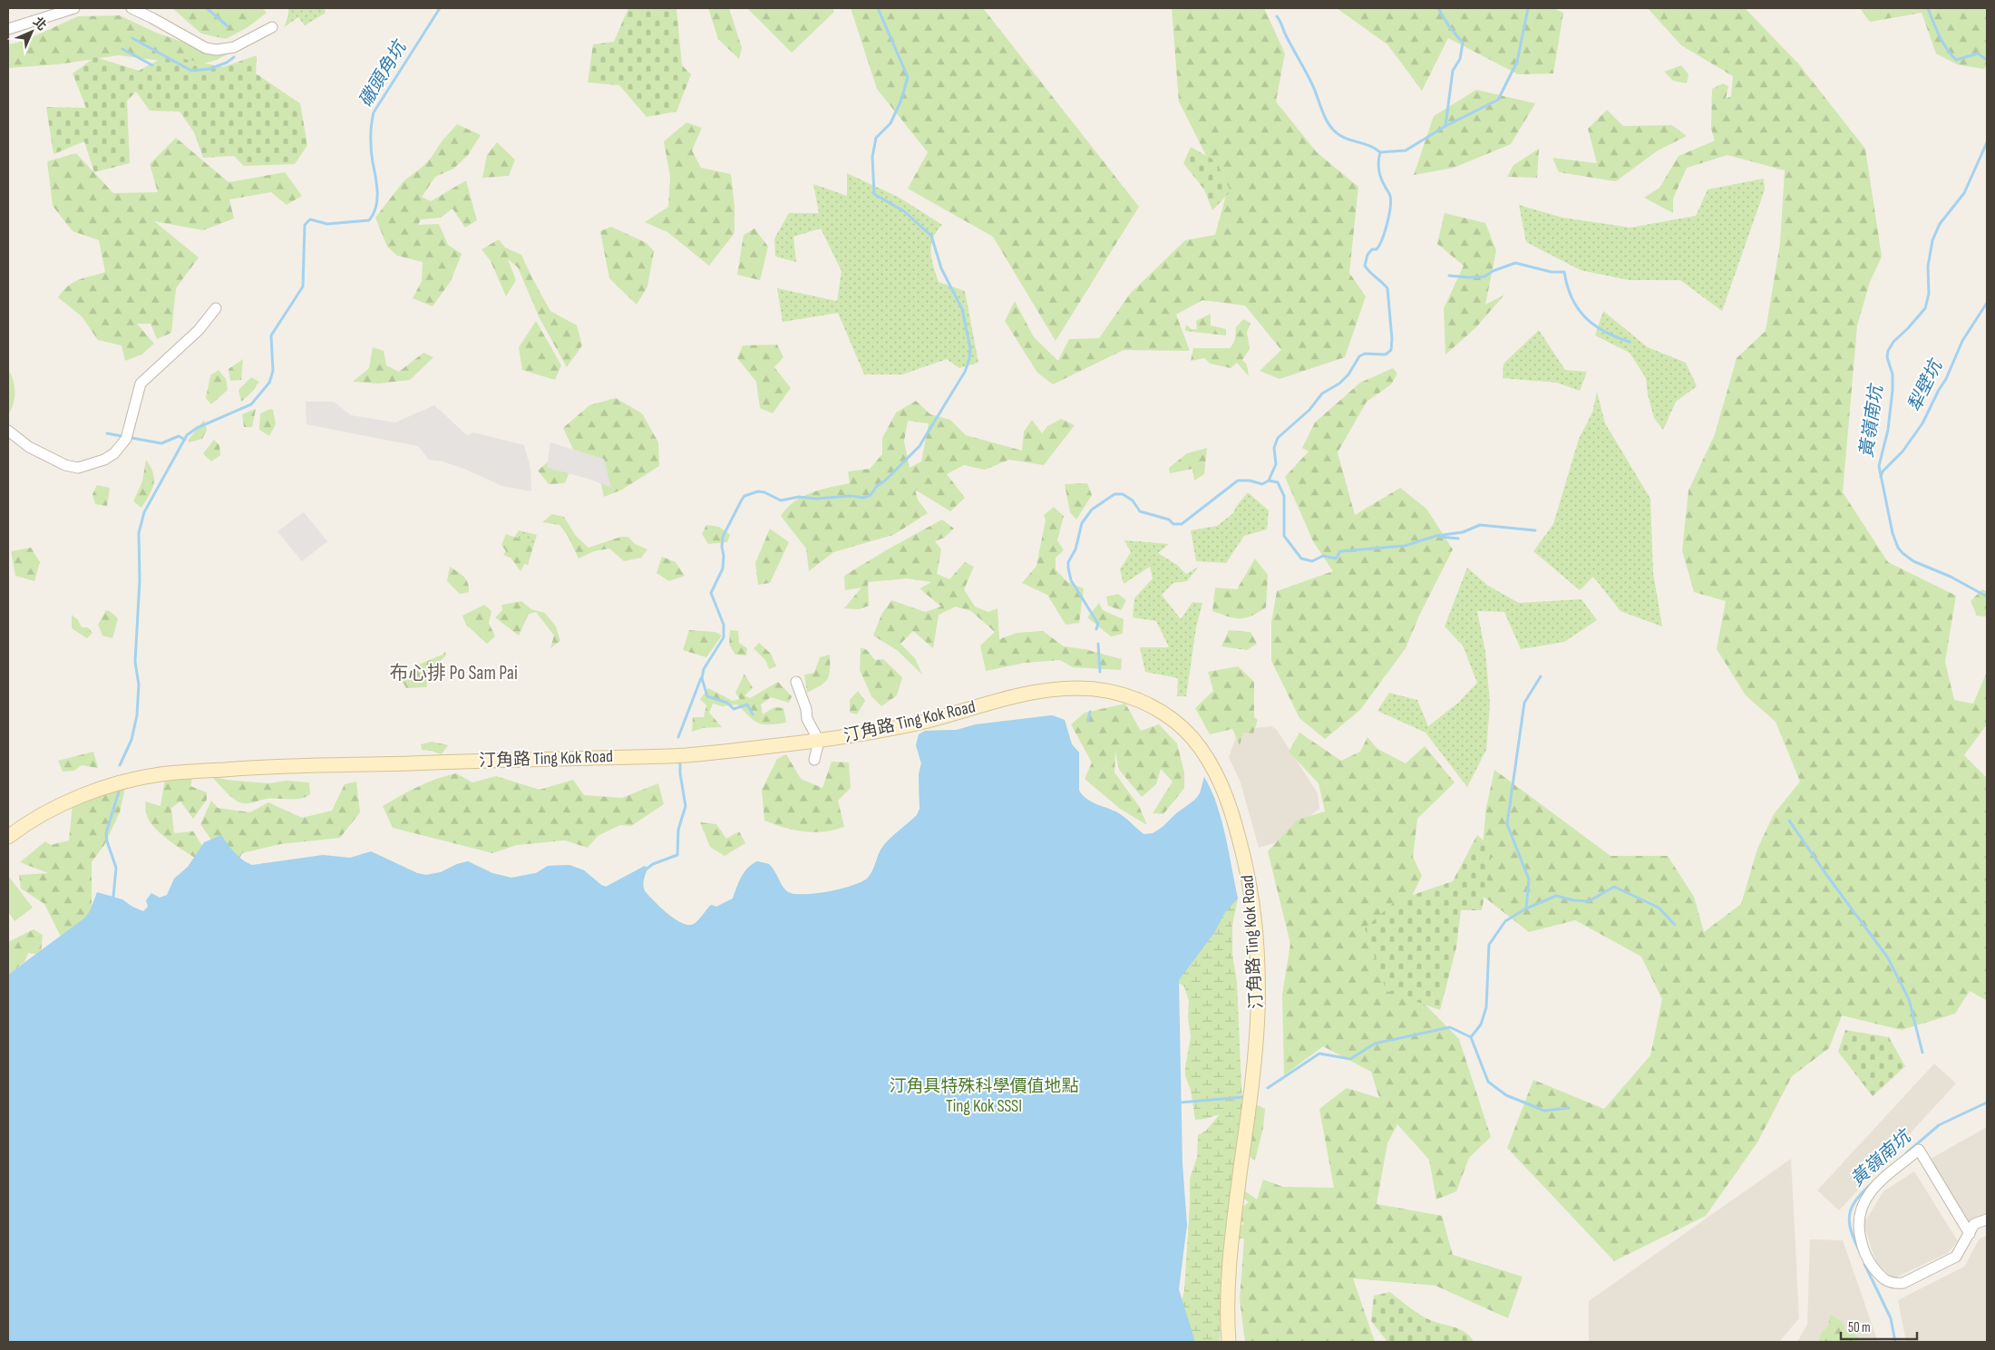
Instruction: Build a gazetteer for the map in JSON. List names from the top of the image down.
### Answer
{
  "streets": {
    "main road": ["汀角路 Ting Kok Road"]
  },
  "districts": ["布心排 Po Sam Pai"],
  "water": ["䃟頭角坑", "犁壁坑", "黃嶺南坑"],
  "parks": ["汀角具特殊科學價值地點 Ting Kok SSSI"],
  "scale_bar": "50 m",
  "north": "top right"
}
